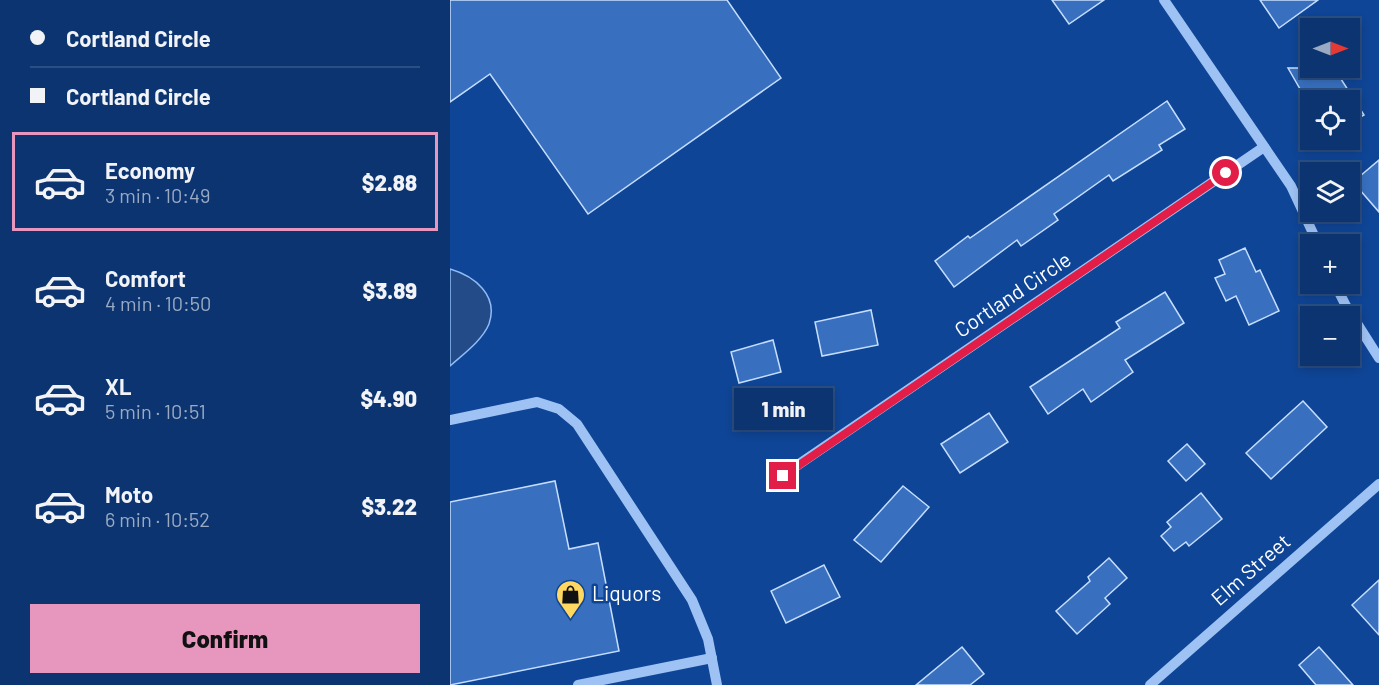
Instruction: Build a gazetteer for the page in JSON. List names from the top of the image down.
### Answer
{
  "streets": {
    "street": ["Cortland Circle", "Elm Street"]
  },
  "places": {
    "shop": ["Liquors"]
  },
  "north": "right",
  "page": {
    "banner": ["Cortland Circle", "Cortland Circle"],
    "map_buttons": ["+", "−"],
    "list": [
      {
        "name": "Economy",
        "note": "3 min · 10:49",
        "value": "$2.88"
      },
      {
        "name": "Comfort",
        "note": "4 min · 10:50",
        "value": "$3.89"
      },
      {
        "name": "XL",
        "note": "5 min · 10:51",
        "value": "$4.90"
      },
      {
        "name": "Moto",
        "note": "6 min · 10:52",
        "value": "$3.22"
      }
    ],
    "bubble": "1 min",
    "buttons": "Confirm"
  }
}
